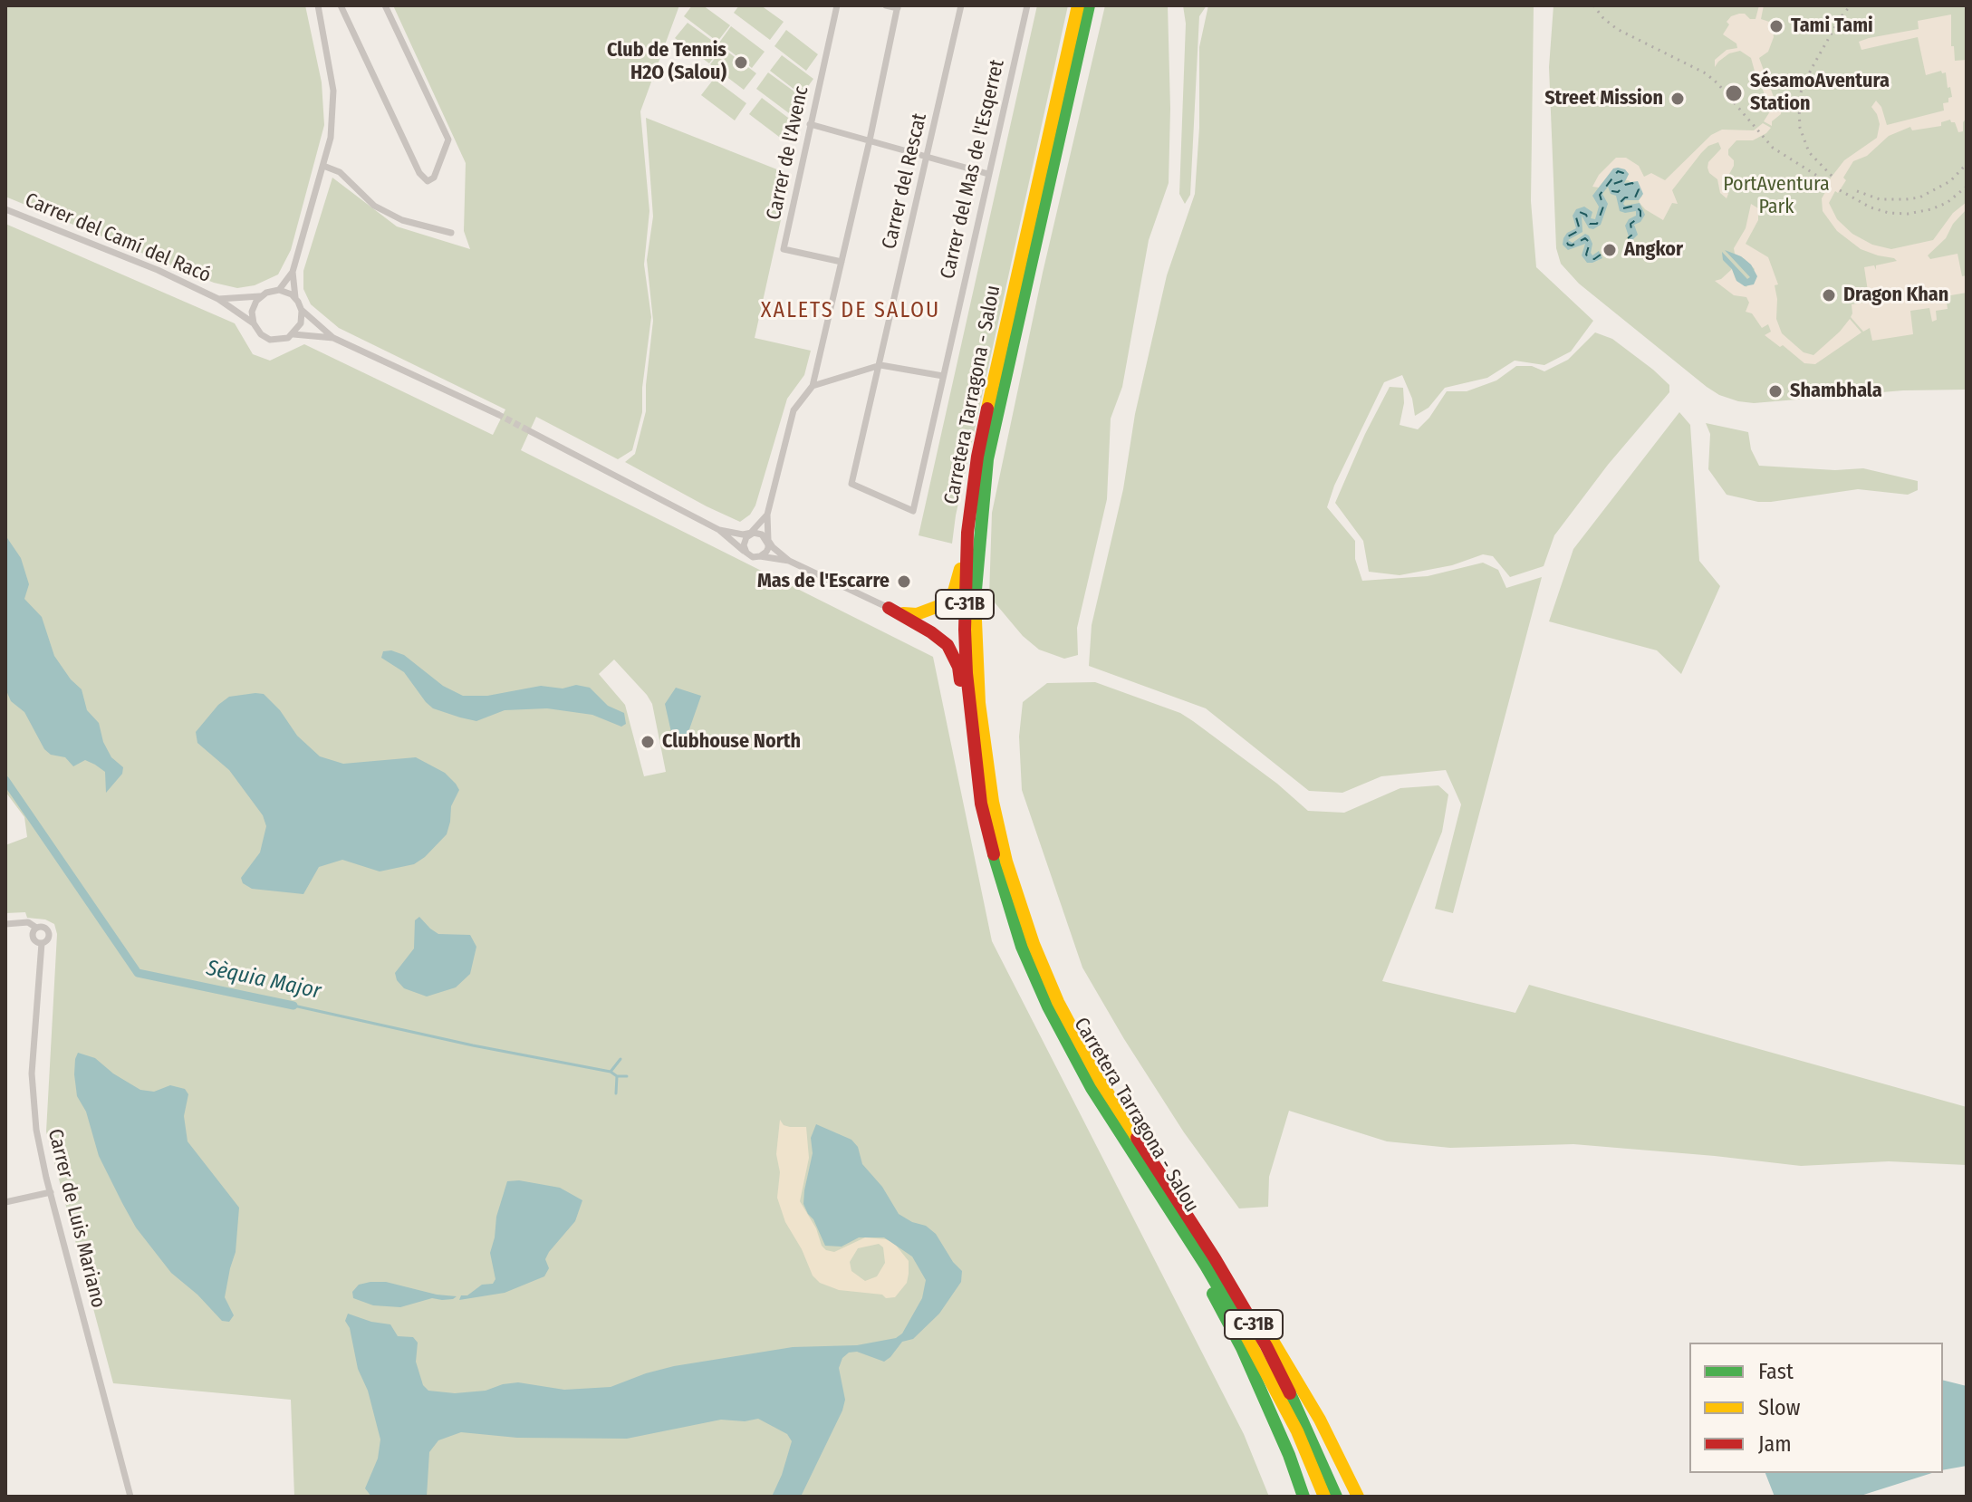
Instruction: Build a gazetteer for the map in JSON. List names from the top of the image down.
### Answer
{
  "streets": {
    "highway": ["Carretera Tarragona - Salou", "C-31B"],
    "street": [
      "Carrer de l'Avenc",
      "Carrer del Mas de l'Esqerret",
      "Carrer del Rescat",
      "Carrer del Camí del Racó",
      "Carrer de Luis Mariano"
    ]
  },
  "crossings": [
    ["Carrer del Mas de l'Esqerret", "Carrer del Rescat"]
  ],
  "districts": ["XALETS DE SALOU"],
  "water": ["Sèquia Major"],
  "parks": ["PortAventura Park"],
  "places": [
    "Tami Tami",
    "Club de Tennis H2O (Salou)",
    "SésamoAventura Station",
    "Street Mission",
    "Angkor",
    "Dragon Khan",
    "Shambhala",
    "Mas de l'Escarre",
    "Clubhouse North"
  ],
  "legend": ["Fast", "Slow", "Jam"]
}
